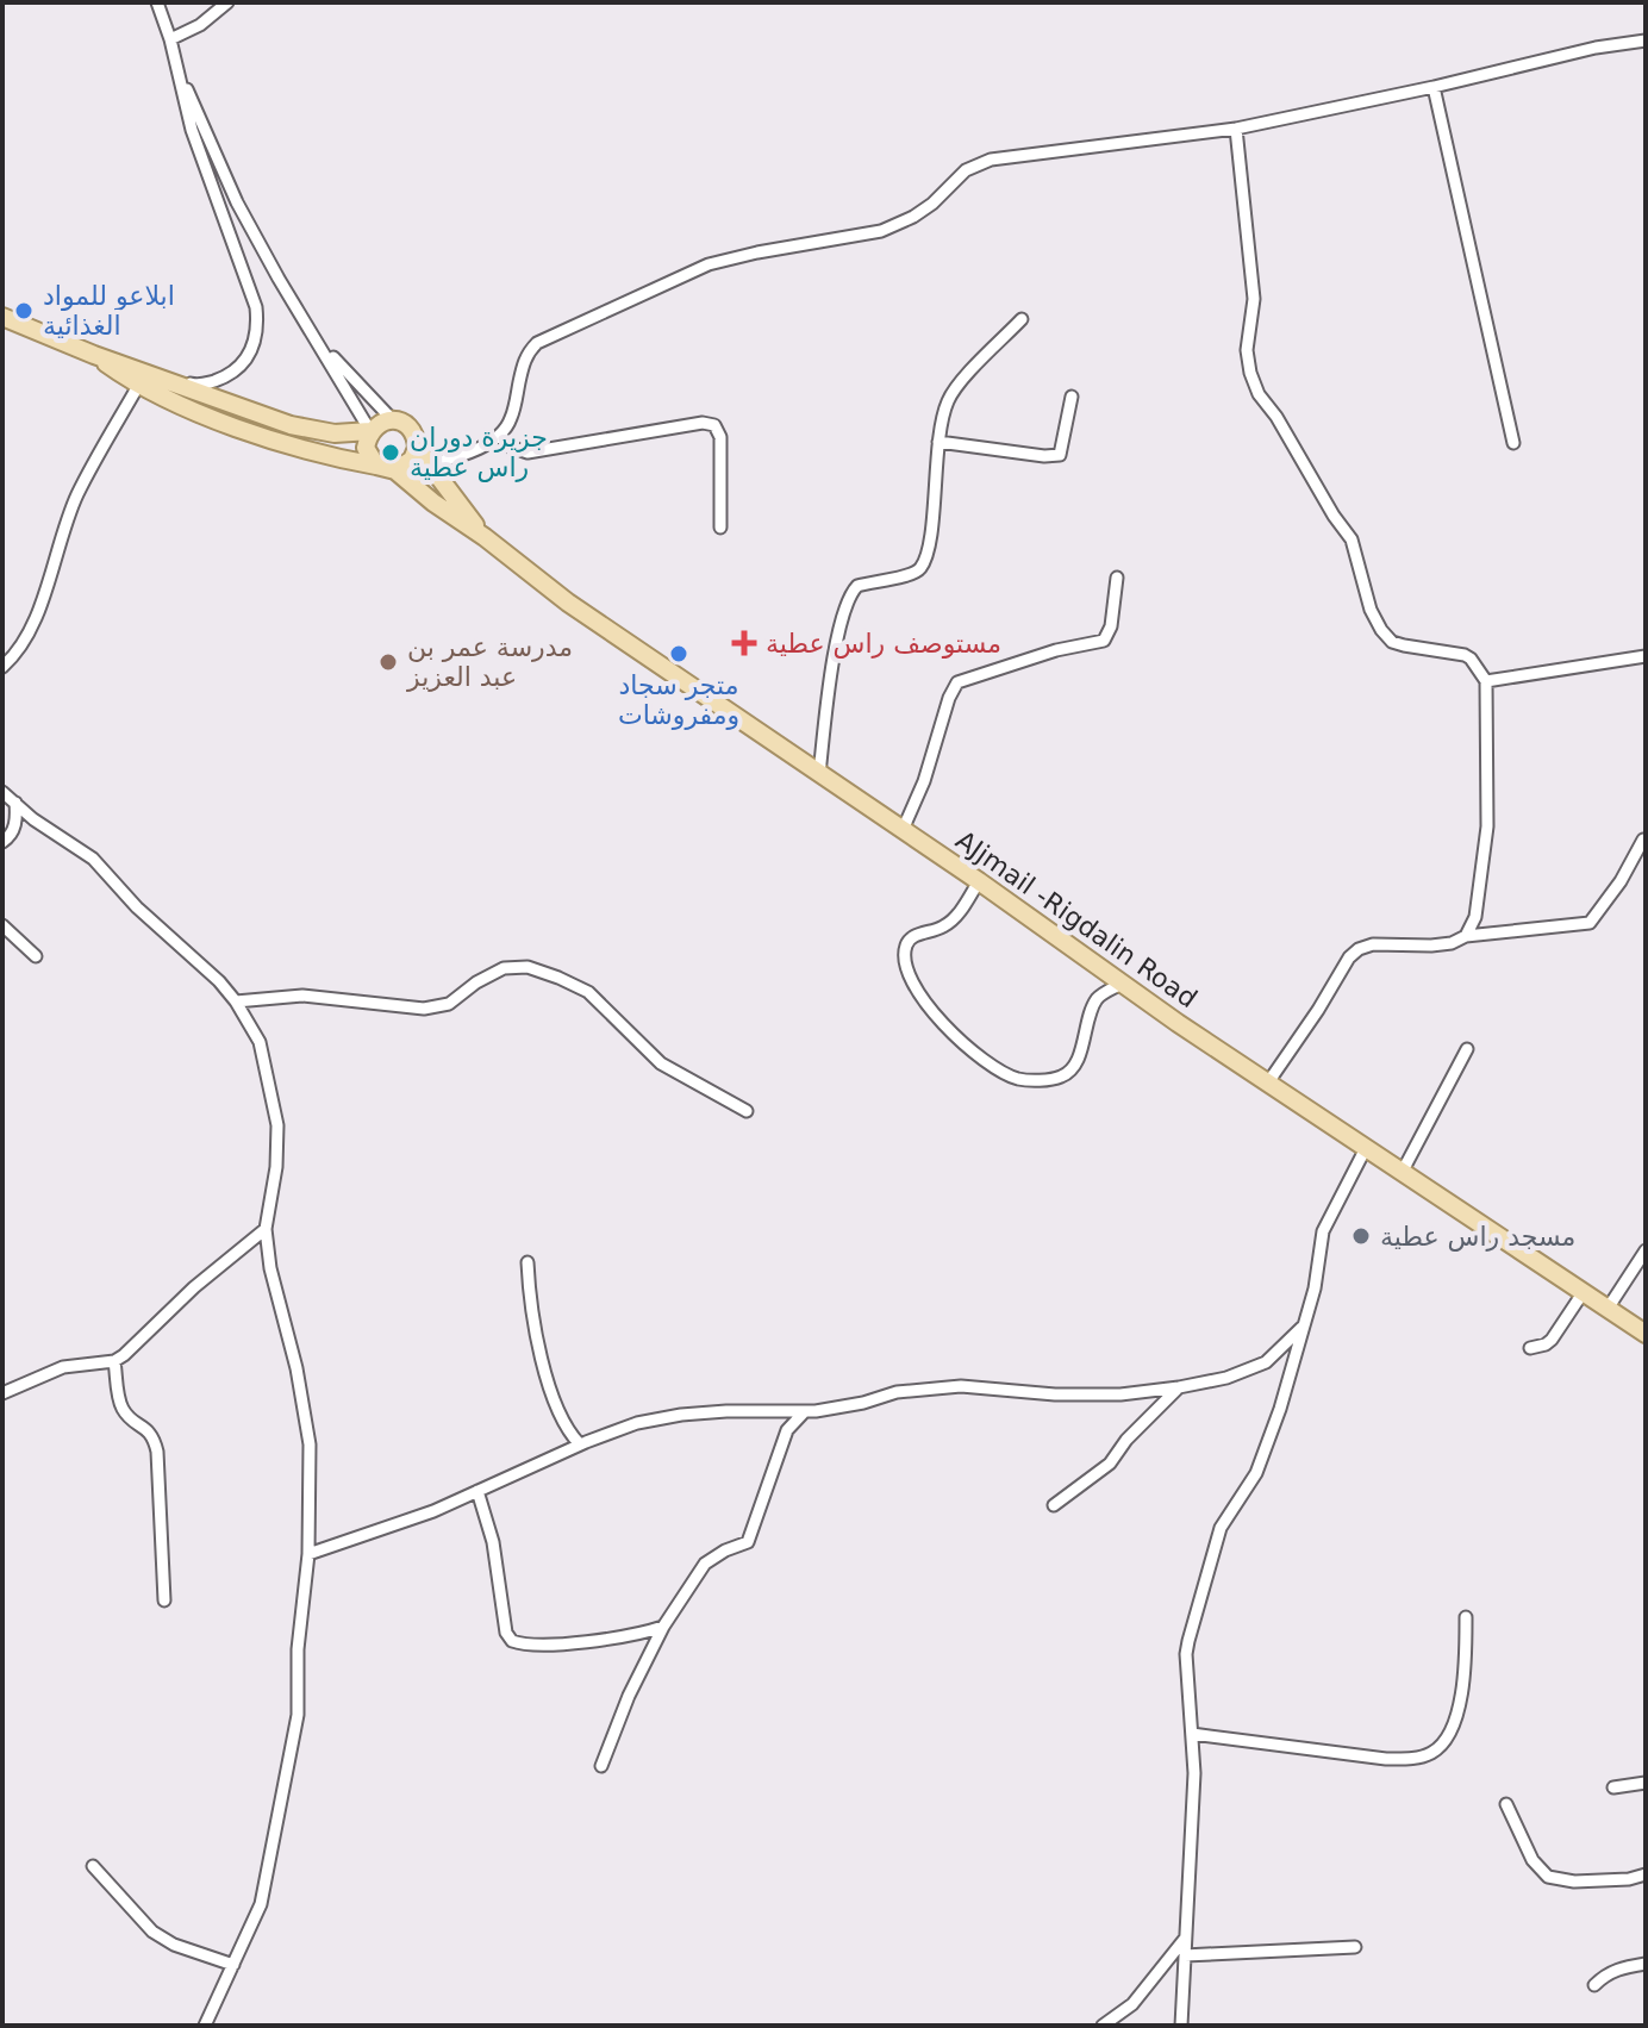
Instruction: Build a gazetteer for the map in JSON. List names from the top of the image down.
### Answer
{
  "streets": {
    "main road": ["AJjmail -Rigdalin Road"]
  },
  "places": {
    "other": [
      "ابلاعو للمواد الغذائية",
      "جزيرة دوران راس عطية",
      "متجر سجاد ومفروشات",
      "مدرسة عمر بن عبد العزيز",
      "مسجد راس عطية"
    ],
    "health": ["مستوصف راس عطية"]
  }
}
